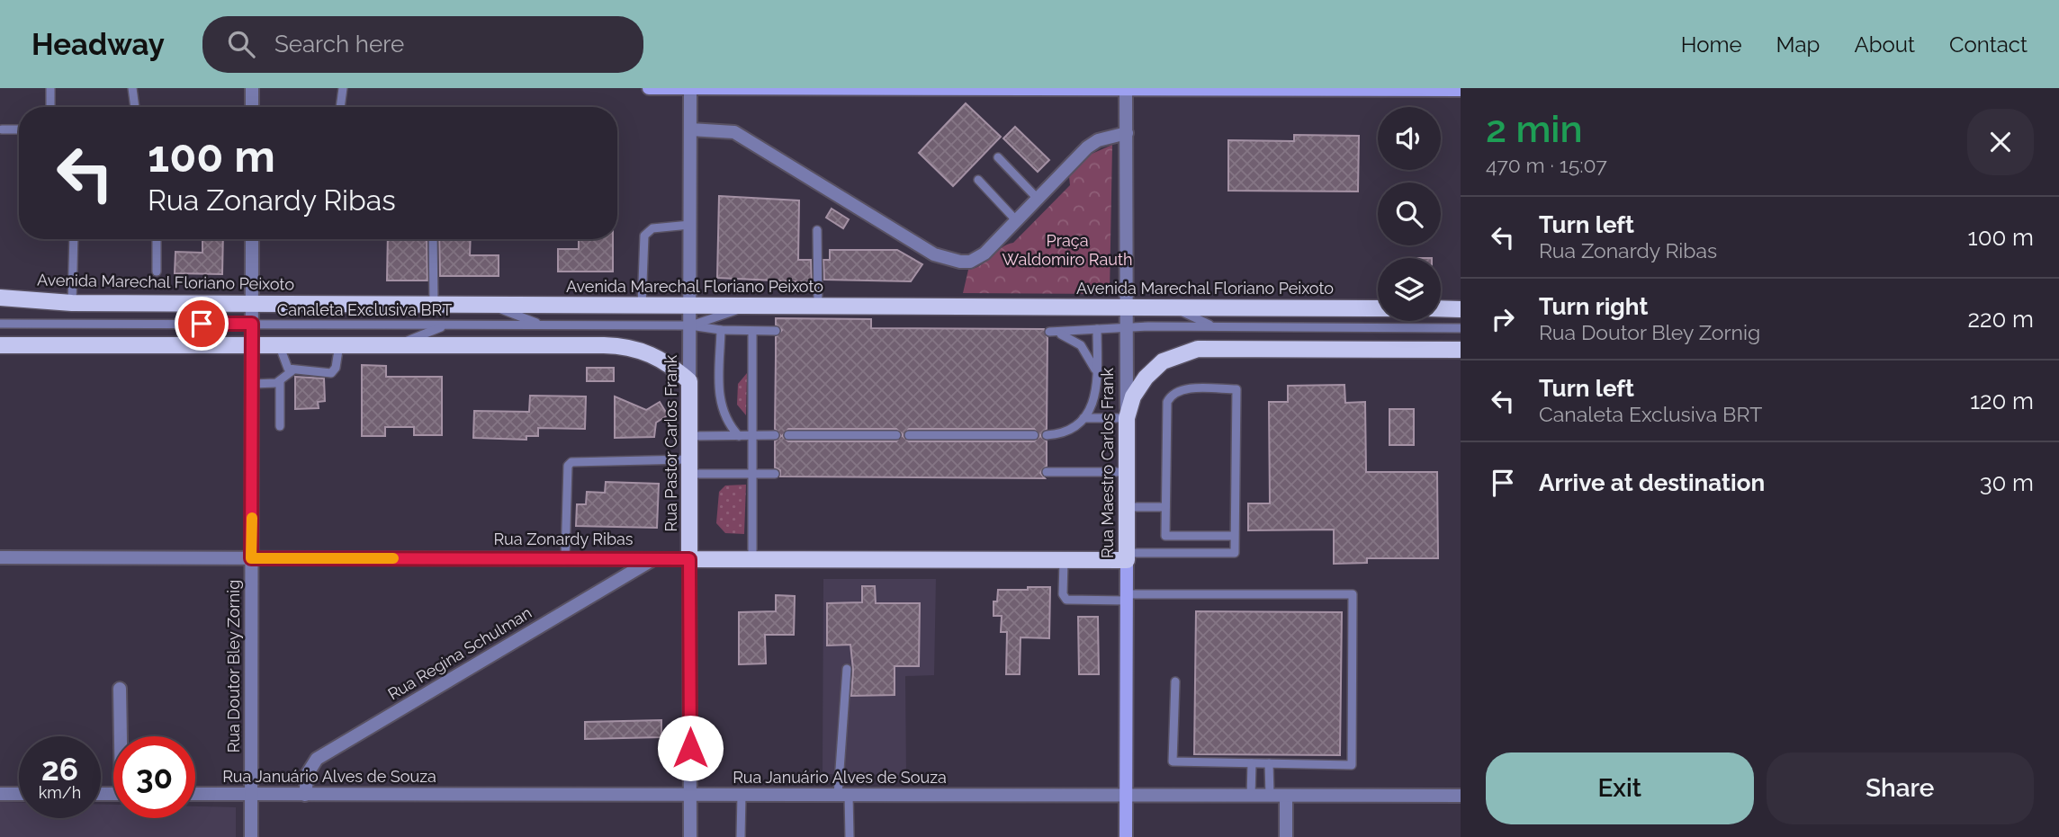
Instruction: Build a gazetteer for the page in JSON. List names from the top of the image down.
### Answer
{
  "streets": {
    "main road": [
      "Avenida Marechal Floriano Peixoto",
      "Rua Pastor Carlos Frank",
      "Rua Maestro Carlos Frank",
      "Rua Zonardy Ribas"
    ],
    "street": ["Rua Regina Schulman", "Rua Doutor Bley Zornig", "Rua Januário Alves de Souza"],
    "lane": ["Canaleta Exclusiva BRT"]
  },
  "crossings": [
    ["Avenida Marechal Floriano Peixoto", "Canaleta Exclusiva BRT"],
    ["Avenida Marechal Floriano Peixoto", "Rua Pastor Carlos Frank"],
    ["Avenida Marechal Floriano Peixoto", "Rua Maestro Carlos Frank"],
    ["Avenida Marechal Floriano Peixoto", "Rua Doutor Bley Zornig"],
    ["Canaleta Exclusiva BRT", "Rua Pastor Carlos Frank"],
    ["Canaleta Exclusiva BRT", "Rua Doutor Bley Zornig"],
    ["Rua Pastor Carlos Frank", "Rua Zonardy Ribas"],
    ["Rua Pastor Carlos Frank", "Rua Januário Alves de Souza"],
    ["Rua Maestro Carlos Frank", "Rua Zonardy Ribas"],
    ["Rua Maestro Carlos Frank", "Rua Januário Alves de Souza"],
    ["Rua Zonardy Ribas", "Rua Regina Schulman"],
    ["Rua Zonardy Ribas", "Rua Doutor Bley Zornig"],
    ["Rua Regina Schulman", "Rua Januário Alves de Souza"],
    ["Rua Doutor Bley Zornig", "Rua Januário Alves de Souza"]
  ],
  "parks": ["Praça Waldomiro Rauth"],
  "page": {
    "header": "Headway",
    "search": "Search here",
    "nav": [
      "Home",
      "Map",
      "About",
      "Contact"
    ],
    "heading": ["2 min", "470 m · 15:07"],
    "turn": ["100 m", "Rua Zonardy Ribas"],
    "list": [
      {
        "name": "Turn left",
        "note": "Rua Zonardy Ribas",
        "value": "100 m"
      },
      {
        "name": "Turn right",
        "note": "Rua Doutor Bley Zornig",
        "value": "220 m"
      },
      {
        "name": "Turn left",
        "note": "Canaleta Exclusiva BRT",
        "value": "120 m"
      },
      {
        "name": "Arrive at destination",
        "value": "30 m"
      }
    ],
    "speed": "26 km/h",
    "limit": "30",
    "buttons": ["Exit", "Share"]
  }
}
